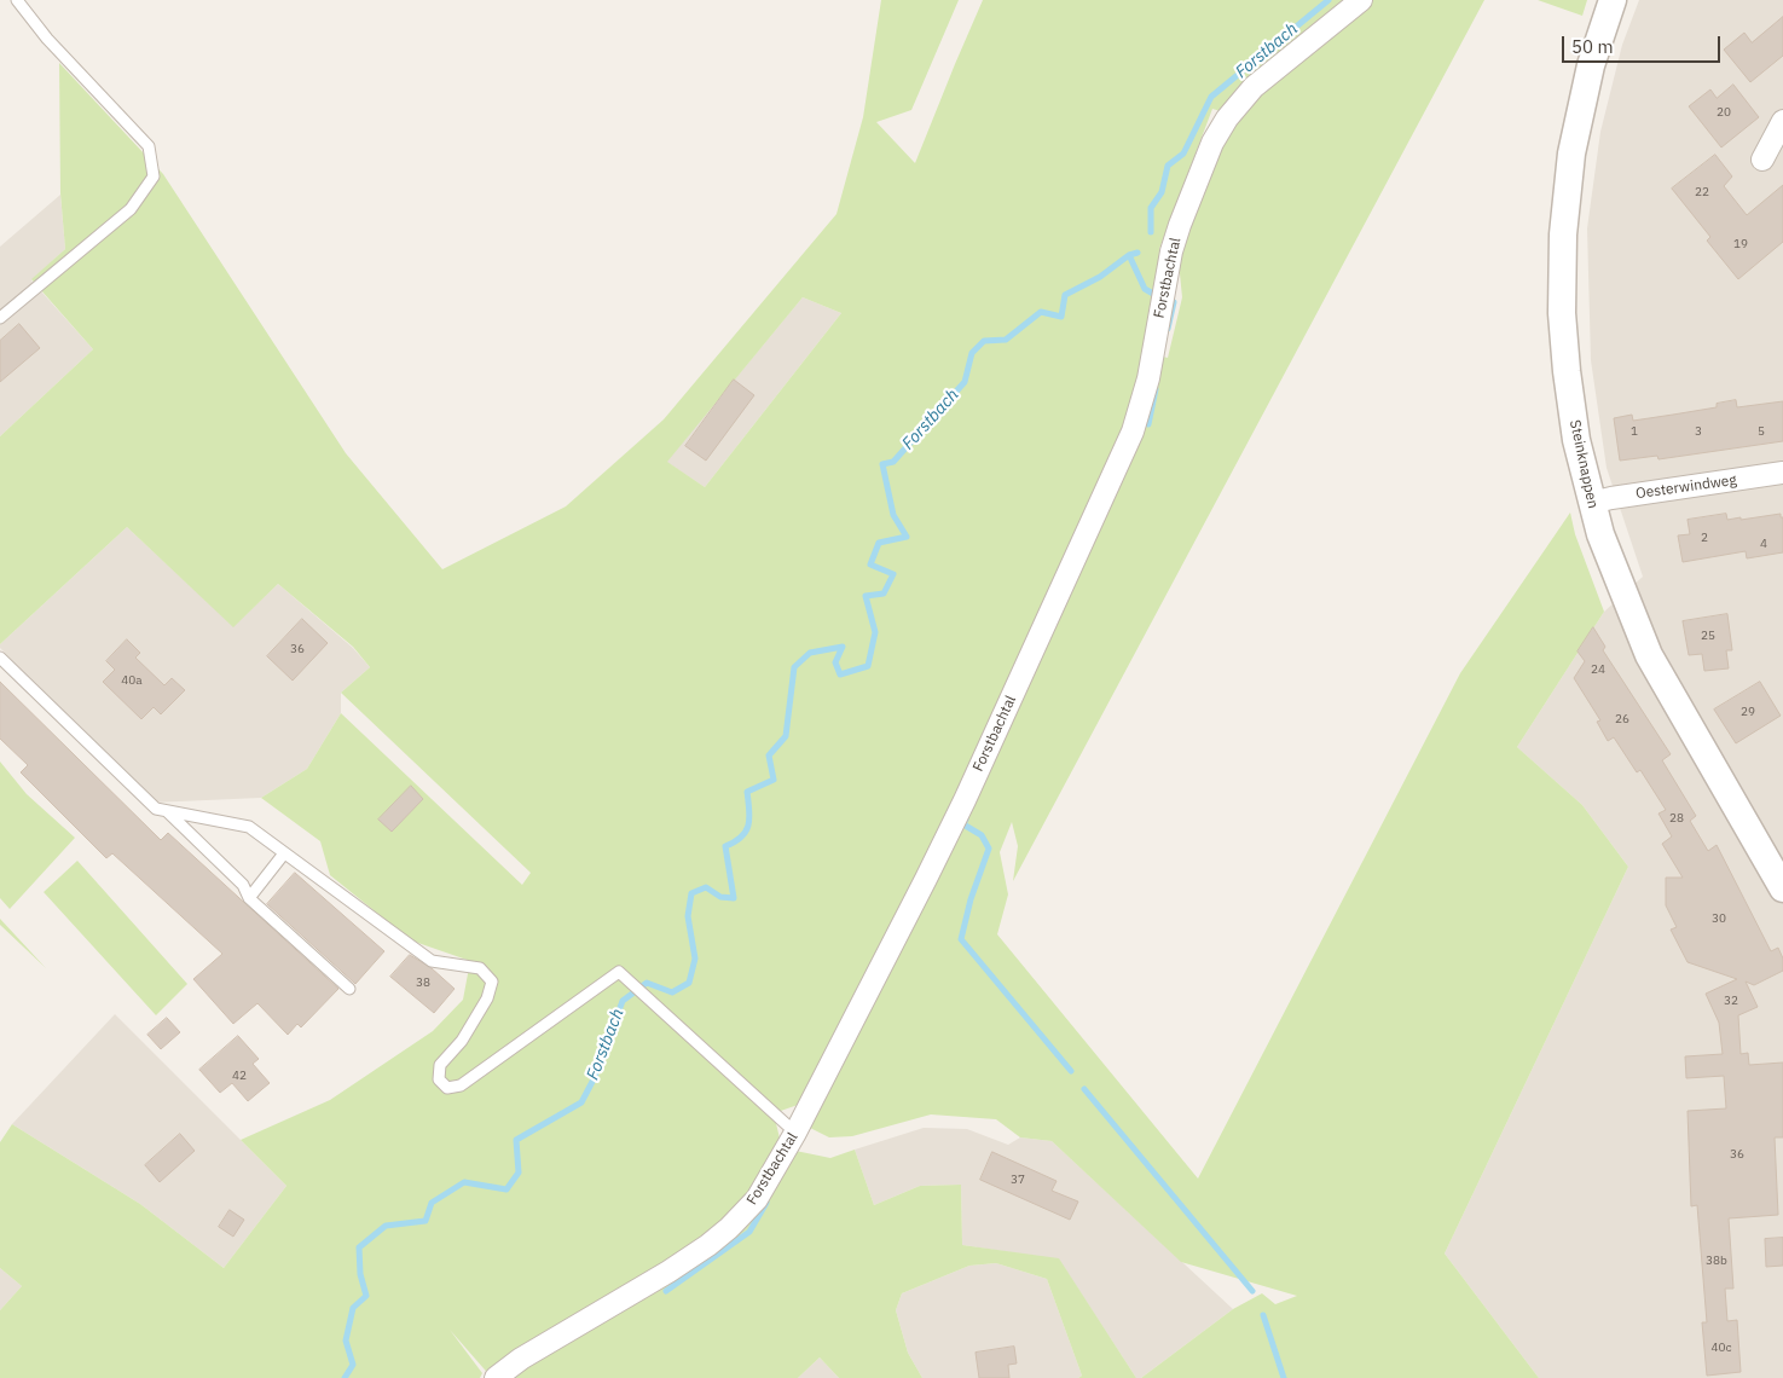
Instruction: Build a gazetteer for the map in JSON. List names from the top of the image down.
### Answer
{
  "streets": {
    "street": ["Forstbachtal", "Steinknappen", "Oesterwindweg"]
  },
  "crossings": [
    ["Steinknappen", "Oesterwindweg"]
  ],
  "water": ["Forstbach"],
  "house_numbers": [
    "20",
    "22",
    "19",
    "1",
    "3",
    "5",
    "2",
    "4",
    "25",
    "36",
    "24",
    "40a",
    "29",
    "26",
    "28",
    "30",
    "38",
    "32",
    "42",
    "36",
    "37",
    "38b",
    "40c"
  ],
  "scale_bar": "50 m"
}
